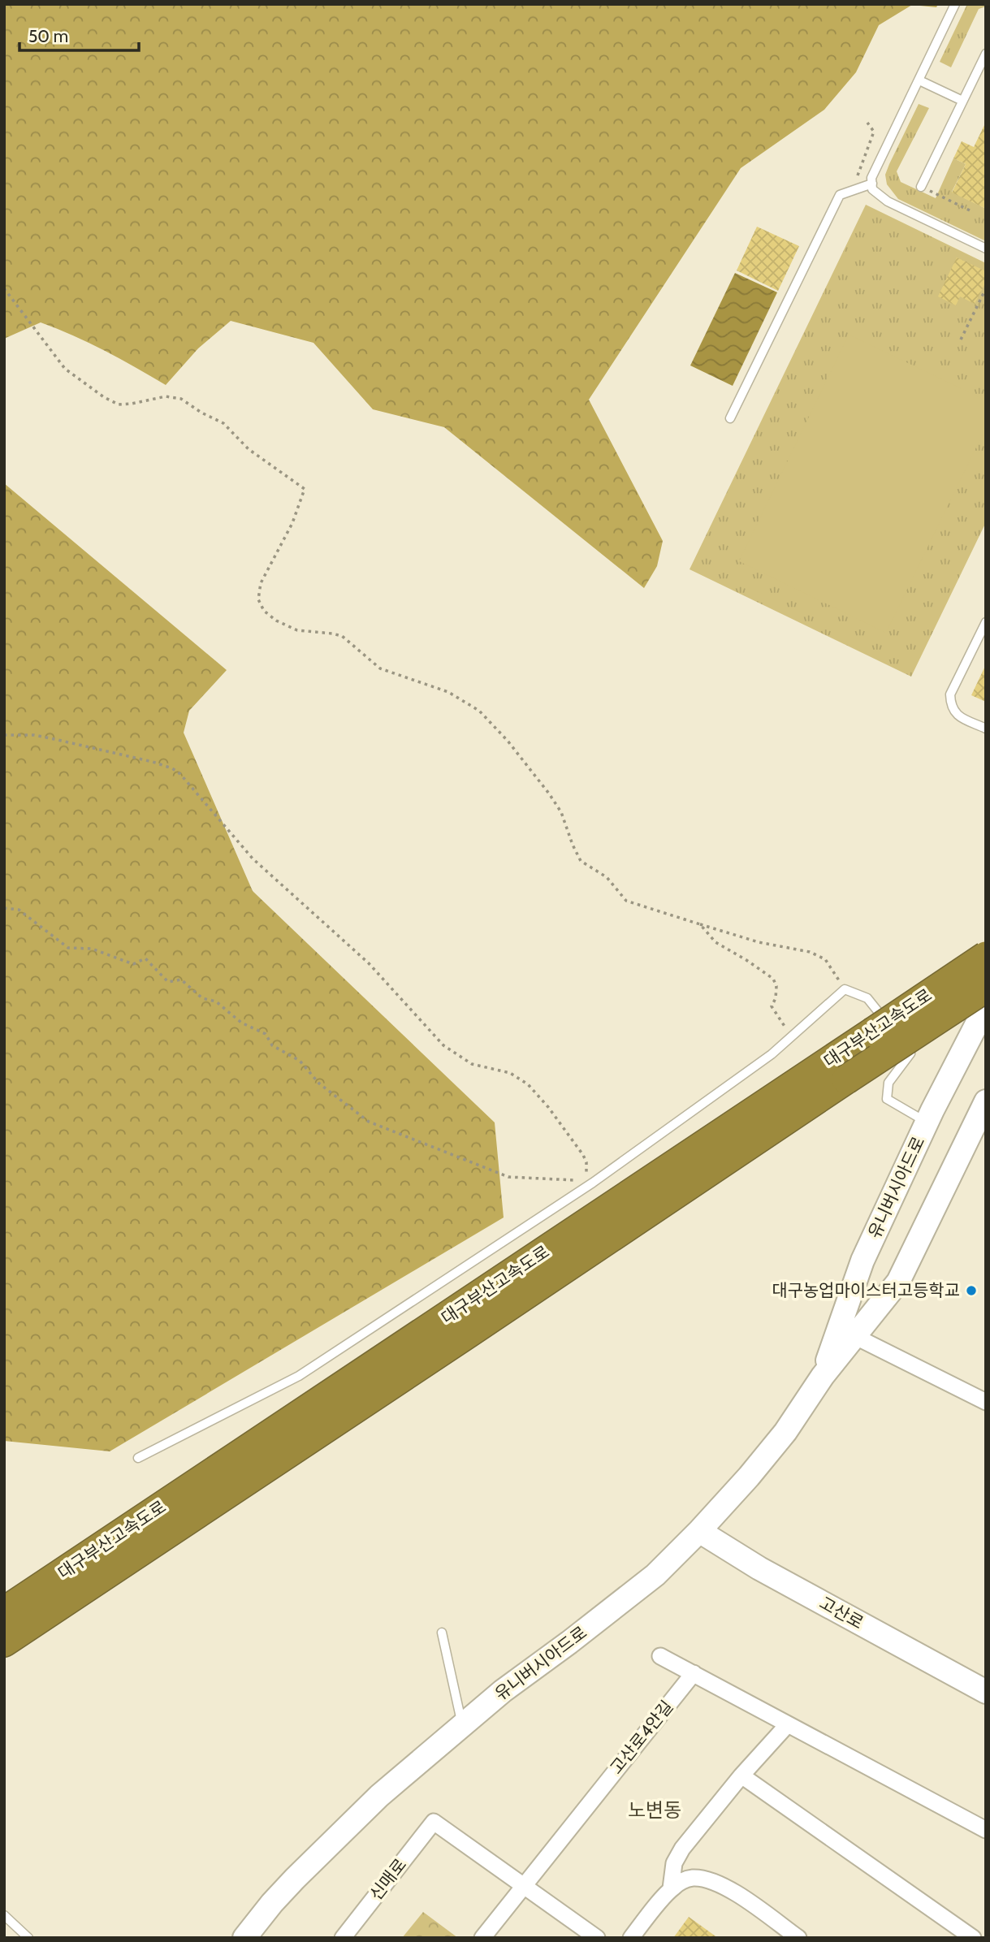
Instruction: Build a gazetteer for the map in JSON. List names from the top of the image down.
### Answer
{
  "streets": {
    "highway": ["대구부산고속도로"],
    "main road": ["유니버시아드로", "고산로"],
    "street": ["고산로4안길", "신매로"]
  },
  "crossings": [
    ["유니버시아드로", "고산로"],
    ["고산로4안길", "신매로"]
  ],
  "districts": ["노변동"],
  "places": ["대구농업마이스터고등학교"],
  "scale_bar": "50 m"
}
